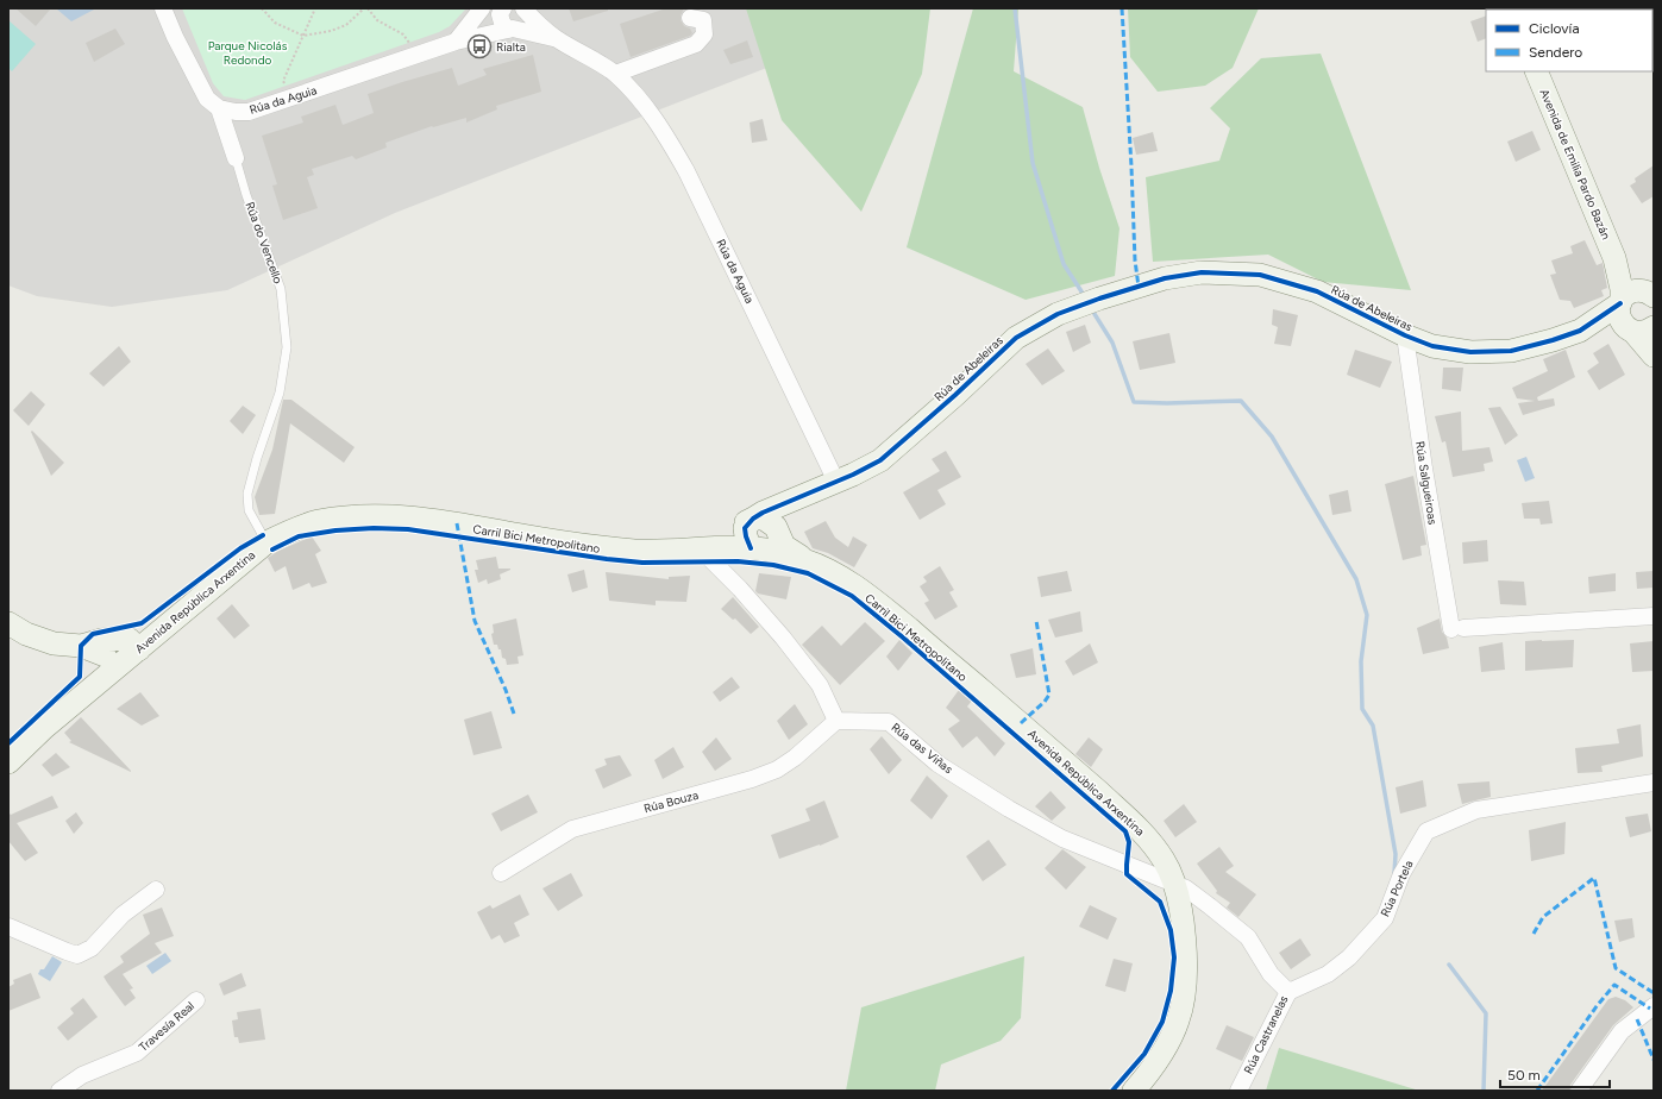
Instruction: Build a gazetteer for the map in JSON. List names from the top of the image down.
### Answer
{
  "streets": {
    "street": [
      "Rúa da Aguia",
      "Avenida de Emilia Pardo Bazán",
      "Rúa do Vencello",
      "Rúa de Abeleiras",
      "Rúa Salgueiroas",
      "Avenida República Arxentina",
      "Rúa das Viñas",
      "Rúa Bouza",
      "Rúa Portela",
      "Travesía Real",
      "Rúa Castranelas"
    ],
    "cycle path": ["Carril Bici Metropolitano"]
  },
  "crossings": [
    ["Rúa da Aguia", "Rúa do Vencello"],
    ["Rúa da Aguia", "Rúa de Abeleiras"],
    ["Avenida de Emilia Pardo Bazán", "Rúa de Abeleiras"],
    ["Rúa do Vencello", "Avenida República Arxentina"],
    ["Rúa de Abeleiras", "Rúa Salgueiroas"],
    ["Rúa de Abeleiras", "Avenida República Arxentina"],
    ["Avenida República Arxentina", "Rúa das Viñas"],
    ["Avenida República Arxentina", "Rúa Castranelas"],
    ["Rúa das Viñas", "Rúa Bouza"],
    ["Rúa das Viñas", "Rúa Castranelas"],
    ["Rúa Portela", "Rúa Castranelas"]
  ],
  "parks": ["Parque Nicolás Redondo"],
  "places": {
    "bus stop": ["Rialta"]
  },
  "legend": ["Ciclovía", "Sendero"],
  "scale_bar": "50 m"
}
